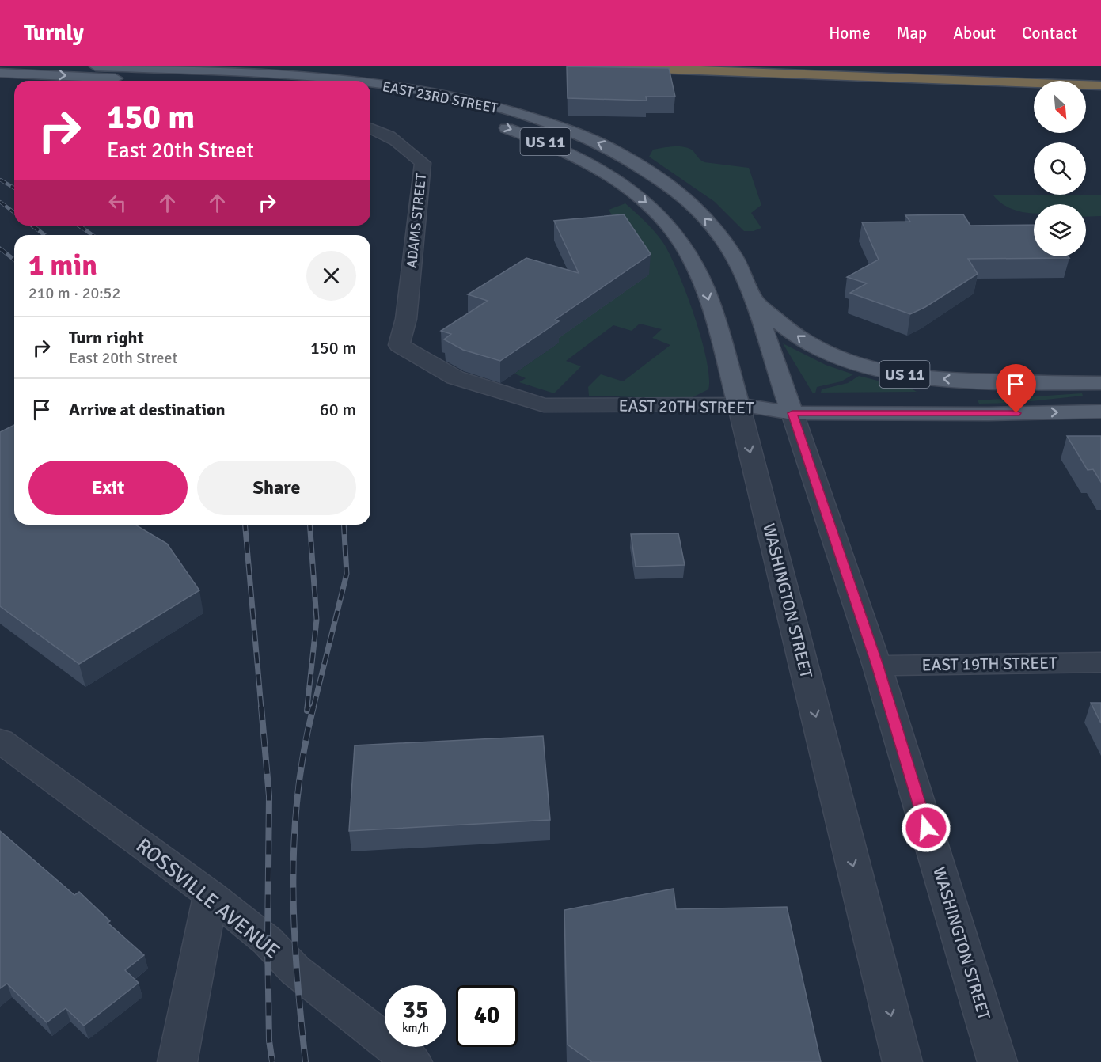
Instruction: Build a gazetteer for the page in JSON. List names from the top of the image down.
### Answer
{
  "streets": {
    "main road": [
      "EAST 23RD STREET",
      "US 11",
      "EAST 20TH STREET",
      "WASHINGTON STREET"
    ],
    "street": ["ADAMS STREET", "EAST 19TH STREET", "ROSSVILLE AVENUE"]
  },
  "crossings": [
    ["EAST 23RD STREET", "WASHINGTON STREET"],
    ["US 11", "WASHINGTON STREET"],
    ["ADAMS STREET", "EAST 20TH STREET"],
    ["EAST 20TH STREET", "WASHINGTON STREET"],
    ["WASHINGTON STREET", "EAST 19TH STREET"]
  ],
  "one_way": ["EAST 20TH STREET", "WASHINGTON STREET"],
  "north": "bottom right",
  "page": {
    "header": "Turnly",
    "nav": [
      "Home",
      "Map",
      "About",
      "Contact"
    ],
    "turn": ["150 m", "East 20th Street"],
    "heading": ["1 min", "210 m · 20:52"],
    "list": [
      {
        "name": "Turn right",
        "note": "East 20th Street",
        "value": "150 m"
      },
      {
        "name": "Arrive at destination",
        "value": "60 m"
      }
    ],
    "buttons": ["Exit", "Share"],
    "speed": "35 km/h",
    "limit": "40"
  }
}
